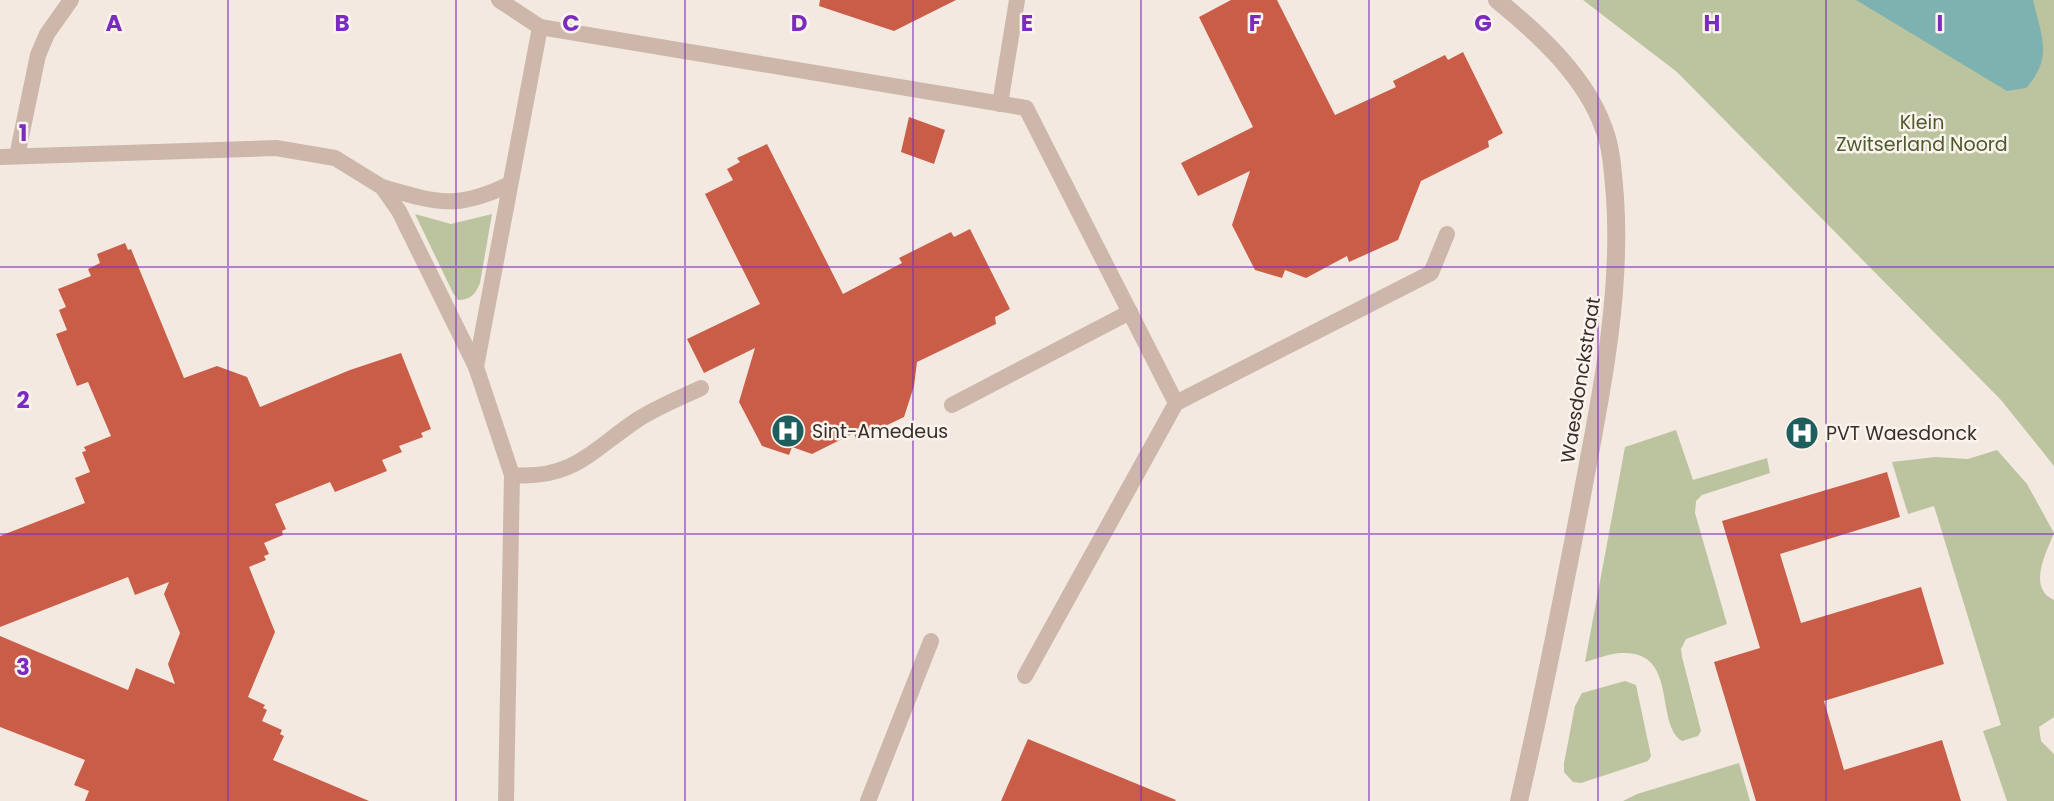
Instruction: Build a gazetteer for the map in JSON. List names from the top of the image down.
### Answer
{
  "streets": {
    "street": ["Waesdonckstraat"]
  },
  "parks": ["Klein Zwitserland Noord"],
  "places": {
    "hospital": ["Sint-Amedeus", "PVT Waesdonck"]
  },
  "grid": {
    "columns": [
      "A",
      "B",
      "C",
      "D",
      "E",
      "F",
      "G",
      "H",
      "I"
    ],
    "rows": ["1", "2", "3"]
  }
}
